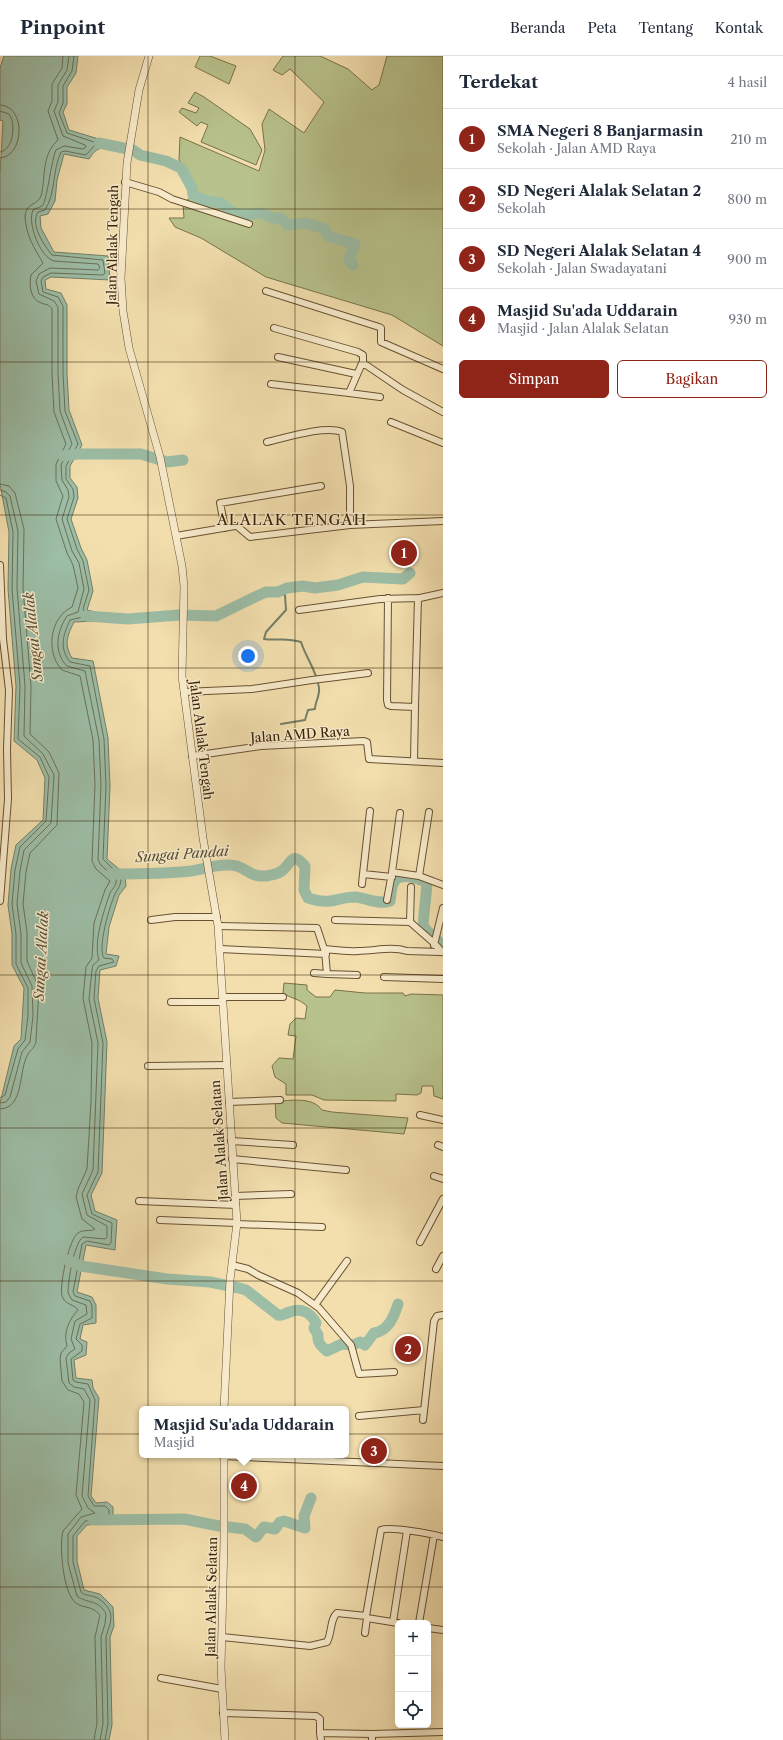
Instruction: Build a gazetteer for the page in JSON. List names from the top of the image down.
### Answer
{
  "streets": {
    "street": ["Jalan Alalak Tengah", "Jalan AMD Raya", "Jalan Alalak Selatan"]
  },
  "crossings": [
    ["Jalan Alalak Tengah", "Jalan AMD Raya"],
    ["Jalan Alalak Tengah", "Jalan Alalak Selatan"]
  ],
  "districts": ["ALALAK TENGAH"],
  "water": ["Sungai Alalak", "Sungai Pandai"],
  "page": {
    "header": "Pinpoint",
    "nav": [
      "Beranda",
      "Peta",
      "Tentang",
      "Kontak"
    ],
    "heading": ["Terdekat", "4 hasil"],
    "list": [
      {
        "mark": "1",
        "name": "SMA Negeri 8 Banjarmasin",
        "note": "Sekolah · Jalan AMD Raya",
        "value": "210 m"
      },
      {
        "mark": "2",
        "name": "SD Negeri Alalak Selatan 2",
        "note": "Sekolah",
        "value": "800 m"
      },
      {
        "mark": "3",
        "name": "SD Negeri Alalak Selatan 4",
        "note": "Sekolah · Jalan Swadayatani",
        "value": "900 m"
      },
      {
        "mark": "4",
        "name": "Masjid Su'ada Uddarain",
        "note": "Masjid · Jalan Alalak Selatan",
        "value": "930 m"
      }
    ],
    "buttons": ["Simpan", "Bagikan"],
    "pins": [
      "1",
      "2",
      "3",
      "4"
    ],
    "popup": ["Masjid Su'ada Uddarain", "Masjid"],
    "map_buttons": ["+", "−"]
  }
}
